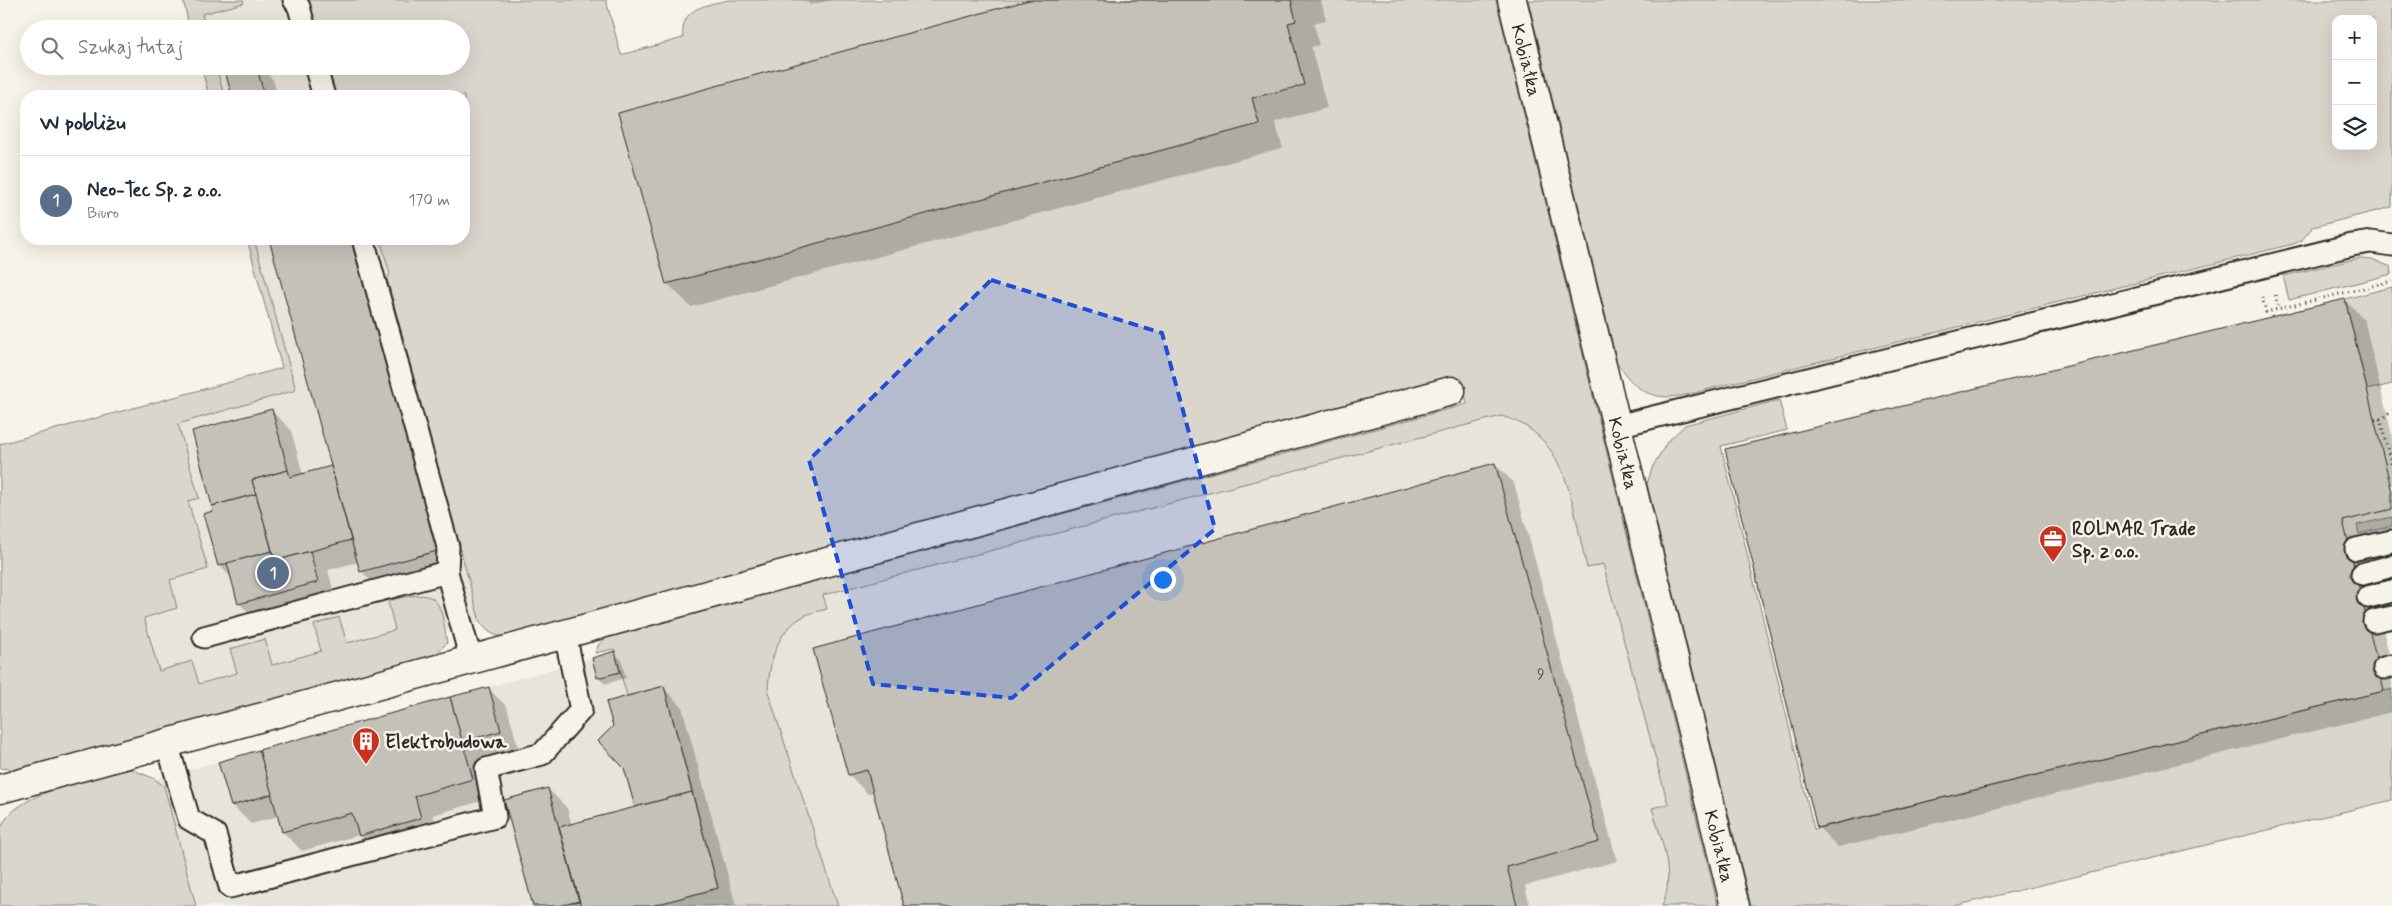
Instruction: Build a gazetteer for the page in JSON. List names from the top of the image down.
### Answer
{
  "streets": {
    "street": ["Kobiałka"]
  },
  "places": {
    "office": ["ROLMAR Trade Sp. z o.o."],
    "building": ["Elektrobudowa"]
  },
  "house_numbers": ["9"],
  "page": {
    "map_buttons": ["+", "−"],
    "search": "Szukaj tutaj",
    "heading": "W pobliżu",
    "list": [
      {
        "mark": "1",
        "name": "Neo-Tec Sp. z o.o.",
        "note": "Biuro",
        "value": "170 m"
      }
    ],
    "pins": "1"
  }
}
